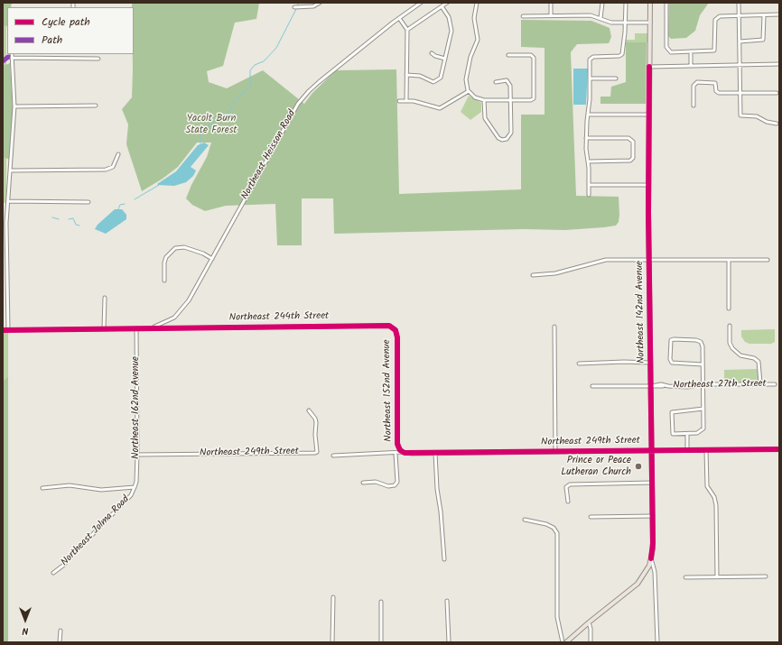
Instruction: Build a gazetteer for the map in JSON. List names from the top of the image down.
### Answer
{
  "streets": {
    "main road": ["Northeast 142nd Avenue"],
    "street": [
      "Northeast Heisson Road",
      "Northeast 244th Street",
      "Northeast 27th Street",
      "Northeast 152nd Avenue",
      "Northeast 162nd Avenue",
      "Northeast 249th Street",
      "Northeast Jolma Road"
    ]
  },
  "crossings": [
    ["Northeast Heisson Road", "Northeast 244th Street"],
    ["Northeast 142nd Avenue", "Northeast 27th Street"],
    ["Northeast 142nd Avenue", "Northeast 249th Street"],
    ["Northeast 244th Street", "Northeast 152nd Avenue"],
    ["Northeast 152nd Avenue", "Northeast 249th Street"],
    ["Northeast 162nd Avenue", "Northeast 249th Street"],
    ["Northeast 162nd Avenue", "Northeast Jolma Road"]
  ],
  "parks": ["Yacolt Burn State Forest"],
  "places": ["Prince or Peace Lutheran Church"],
  "legend": ["Cycle path", "Path"],
  "north": "bottom"
}
